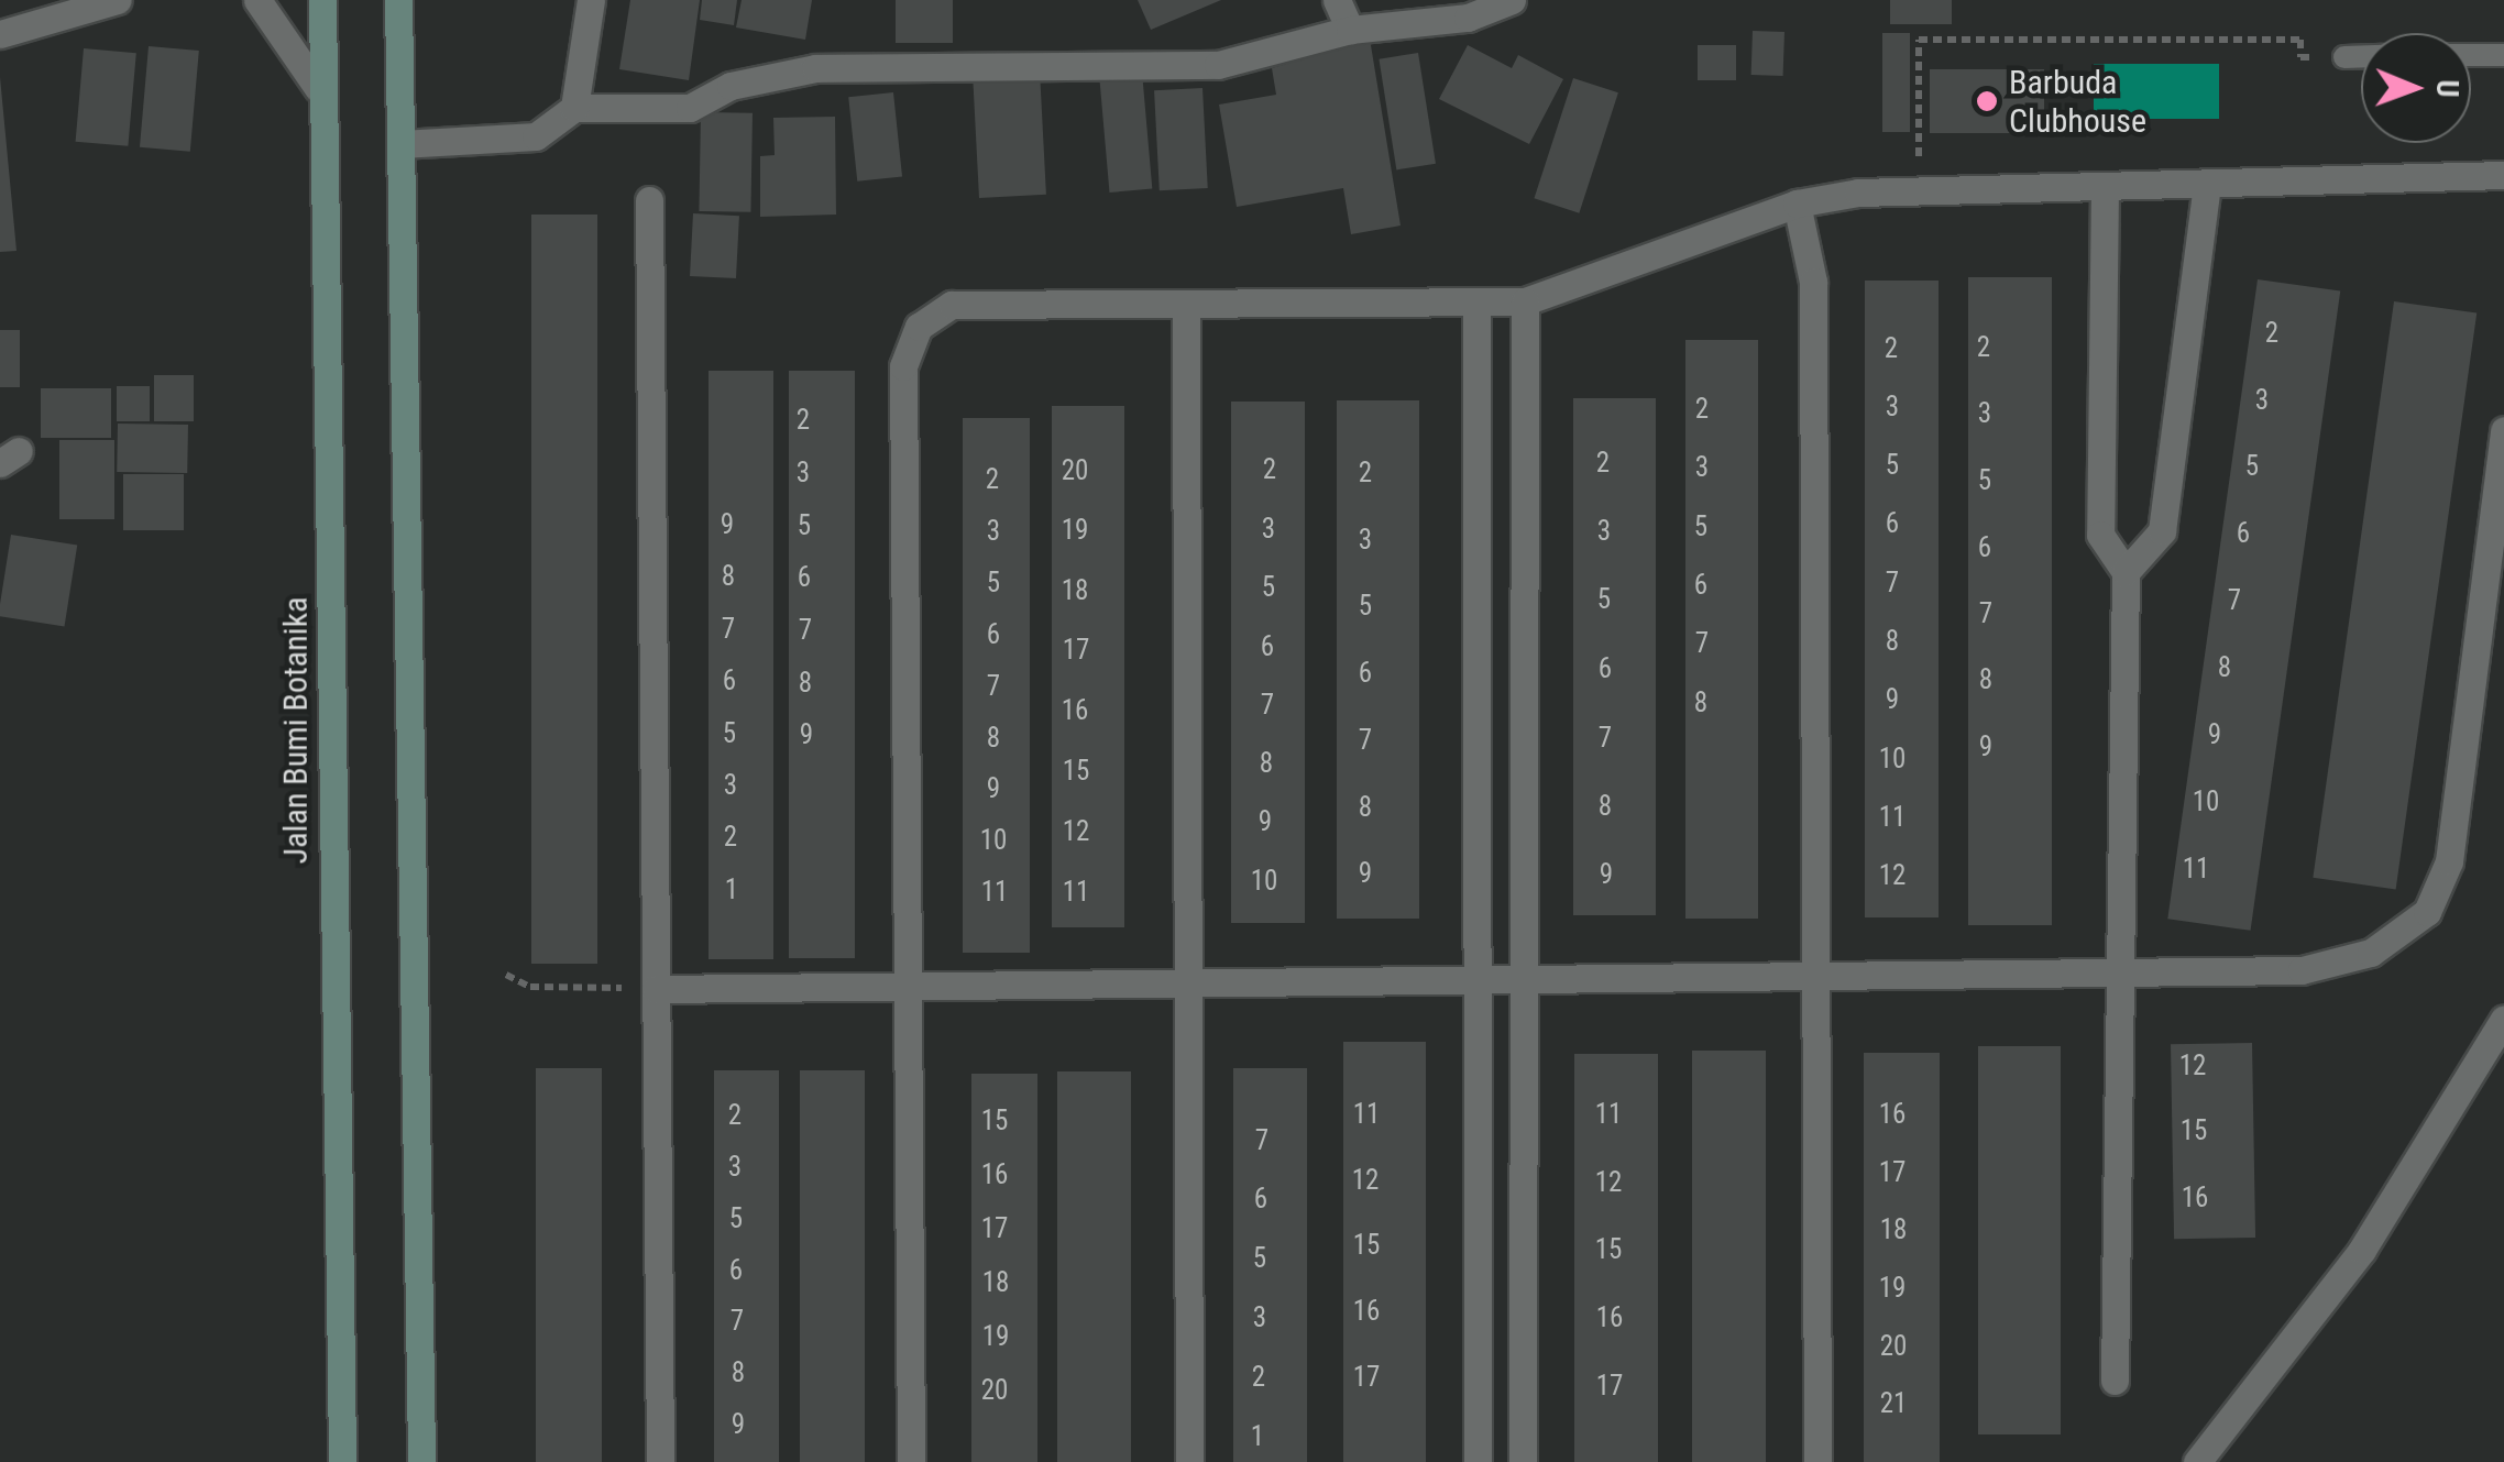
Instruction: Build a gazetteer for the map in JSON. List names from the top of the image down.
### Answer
{
  "streets": {
    "main road": ["Jalan Bumi Botanika"]
  },
  "places": ["Barbuda Clubhouse"],
  "house_numbers": [
    "2",
    "2",
    "2",
    "3",
    "3",
    "2",
    "3",
    "2",
    "2",
    "5",
    "5",
    "3",
    "2",
    "20",
    "3",
    "2",
    "2",
    "5",
    "6",
    "9",
    "5",
    "5",
    "3",
    "19",
    "3",
    "3",
    "6",
    "3",
    "6",
    "8",
    "6",
    "5",
    "7",
    "6",
    "5",
    "18",
    "5",
    "7",
    "5",
    "7",
    "7",
    "7",
    "6",
    "8",
    "7",
    "6",
    "17",
    "8",
    "6",
    "6",
    "8",
    "6",
    "8",
    "7",
    "9",
    "8",
    "7",
    "16",
    "5",
    "9",
    "9",
    "8",
    "7",
    "7",
    "9",
    "10",
    "8",
    "15",
    "3",
    "9",
    "10",
    "8",
    "8",
    "11",
    "9",
    "12",
    "2",
    "10",
    "11",
    "9",
    "9",
    "12",
    "10",
    "1",
    "11",
    "11",
    "12",
    "11",
    "11",
    "16",
    "2",
    "15",
    "15",
    "7",
    "3",
    "17",
    "16",
    "12",
    "12",
    "16",
    "6",
    "5",
    "17",
    "18",
    "15",
    "15",
    "5",
    "6",
    "18",
    "19",
    "16",
    "3",
    "16",
    "7",
    "19",
    "20",
    "8",
    "2",
    "17",
    "17",
    "20",
    "21",
    "9",
    "1"
  ],
  "north": "right"
}
